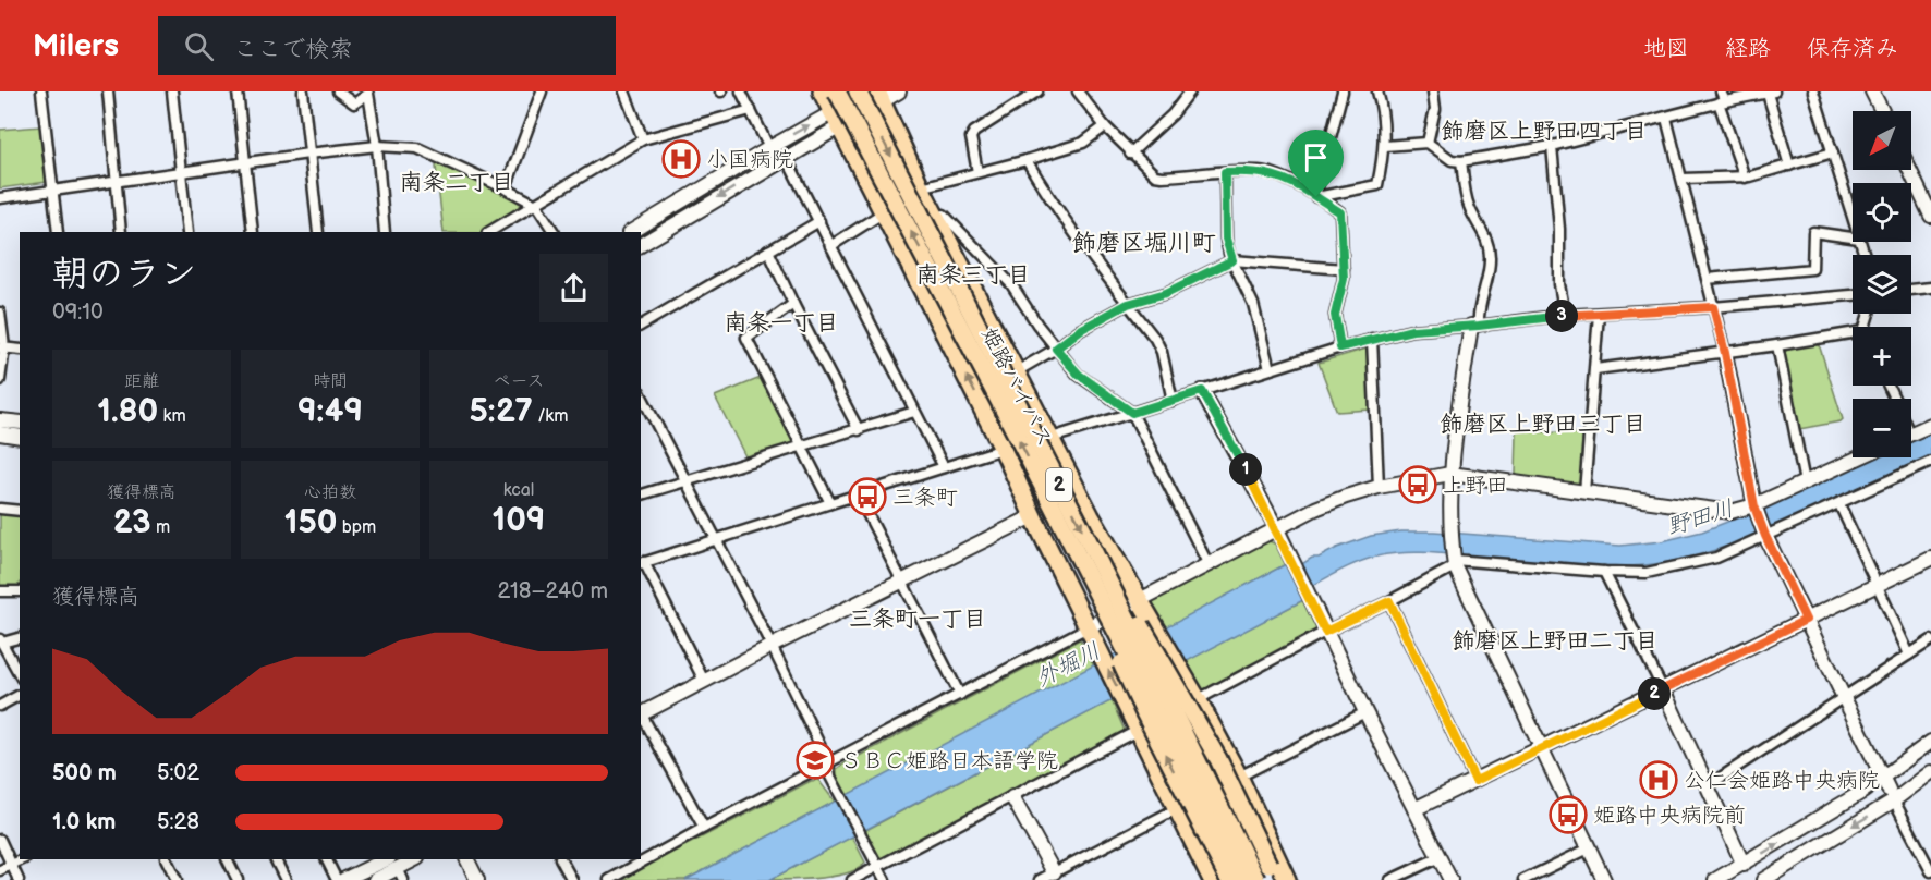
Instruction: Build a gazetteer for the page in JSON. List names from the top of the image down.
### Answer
{
  "streets": {
    "highway": ["姫路バイパス", "2"]
  },
  "districts": [
    "飾磨区上野田四丁目",
    "南条二丁目",
    "飾磨区堀川町",
    "南条三丁目",
    "南条一丁目",
    "飾磨区上野田三丁目",
    "三条町一丁目",
    "飾磨区上野田二丁目"
  ],
  "water": ["野田川", "外堀川"],
  "places": {
    "hospital": ["小国病院", "公仁会姫路中央病院"],
    "bus stop": ["上野田", "三条町", "姫路中央病院前"],
    "school or university": ["ＳＢＣ姫路日本語学院"]
  },
  "north": "bottom left",
  "page": {
    "header": "Milers",
    "search": "ここで検索",
    "nav": ["地図", "経路", "保存済み"],
    "map_buttons": ["+", "−"],
    "heading": ["朝のラン", "09:10"],
    "pins": ["3", "1", "2"],
    "stats": [
      ["距離", "1.80 km"],
      ["時間", "9:49"],
      ["ペース", "5:27 /km"],
      ["獲得標高", "23 m"],
      ["心拍数", "150 bpm"],
      ["kcal", "109"]
    ],
    "chart": ["獲得標高", "218–240 m"],
    "list": [
      {
        "name": "500 m",
        "note": "5:02"
      },
      {
        "name": "1.0 km",
        "note": "5:28"
      }
    ]
  }
}
